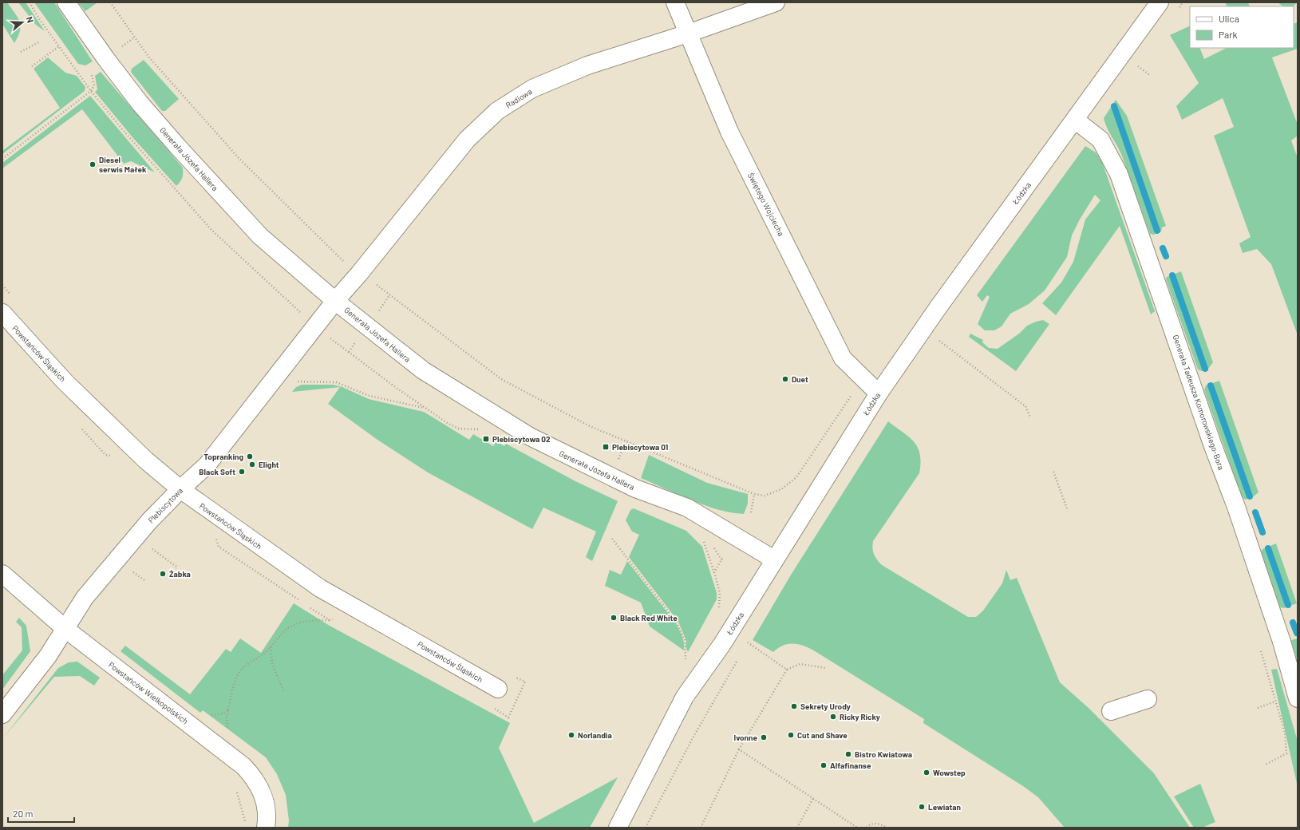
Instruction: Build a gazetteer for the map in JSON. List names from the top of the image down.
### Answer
{
  "streets": {
    "street": [
      "Radiowa",
      "Generała Józefa Hallera",
      "Łódzka",
      "Świętego Wojciecha",
      "Powstańców Śląskich",
      "Generała Tadeusza Komorowskiego-Bora",
      "Plebiscytowa",
      "Powstańców Wielkopolskich"
    ]
  },
  "crossings": [
    ["Radiowa", "Generała Józefa Hallera"],
    ["Radiowa", "Świętego Wojciecha"],
    ["Radiowa", "Plebiscytowa"],
    ["Generała Józefa Hallera", "Łódzka"],
    ["Generała Józefa Hallera", "Plebiscytowa"],
    ["Łódzka", "Świętego Wojciecha"],
    ["Łódzka", "Generała Tadeusza Komorowskiego-Bora"],
    ["Powstańców Śląskich", "Plebiscytowa"],
    ["Plebiscytowa", "Powstańców Wielkopolskich"]
  ],
  "places": {
    "other": [
      "Diesel serwis Małek",
      "Duet",
      "Topranking",
      "Elight",
      "Black Soft",
      "Żabka",
      "Black Red White",
      "Sekrety Urody",
      "Ricky Ricky",
      "Norlandia",
      "Cut and Shave",
      "Ivonne",
      "Bistro Kwiatowa",
      "Alfafinanse",
      "Wowstep",
      "Lewiatan"
    ],
    "transit": ["Plebiscytowa 02", "Plebiscytowa 01"]
  },
  "legend": ["Ulica", "Park"],
  "scale_bar": "20 m",
  "north": "right"
}
